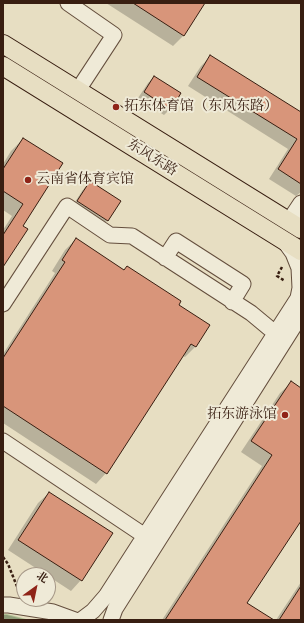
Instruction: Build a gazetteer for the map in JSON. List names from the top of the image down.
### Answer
{
  "streets": {
    "main road": ["东风东路"]
  },
  "places": ["拓东体育馆（东风东路）", "云南省体育宾馆", "拓东游泳馆"],
  "north": "top right"
}
